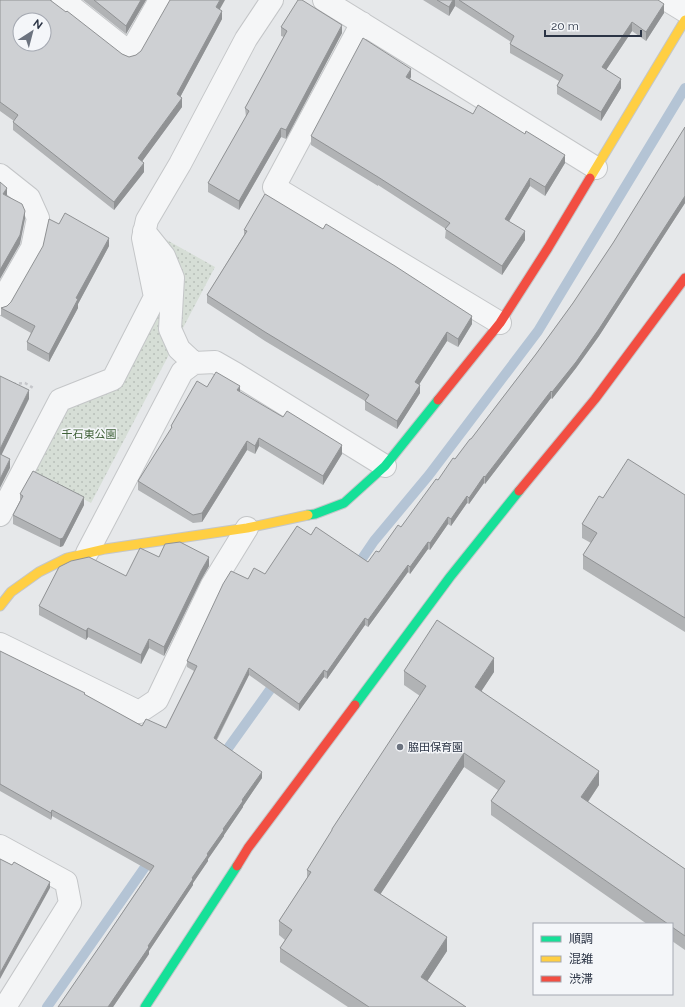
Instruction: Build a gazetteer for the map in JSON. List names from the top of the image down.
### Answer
{
  "parks": ["千石東公園"],
  "places": ["脇田保育園"],
  "legend": ["順調", "混雑", "渋滞"],
  "scale_bar": "20 m",
  "north": "top right"
}
